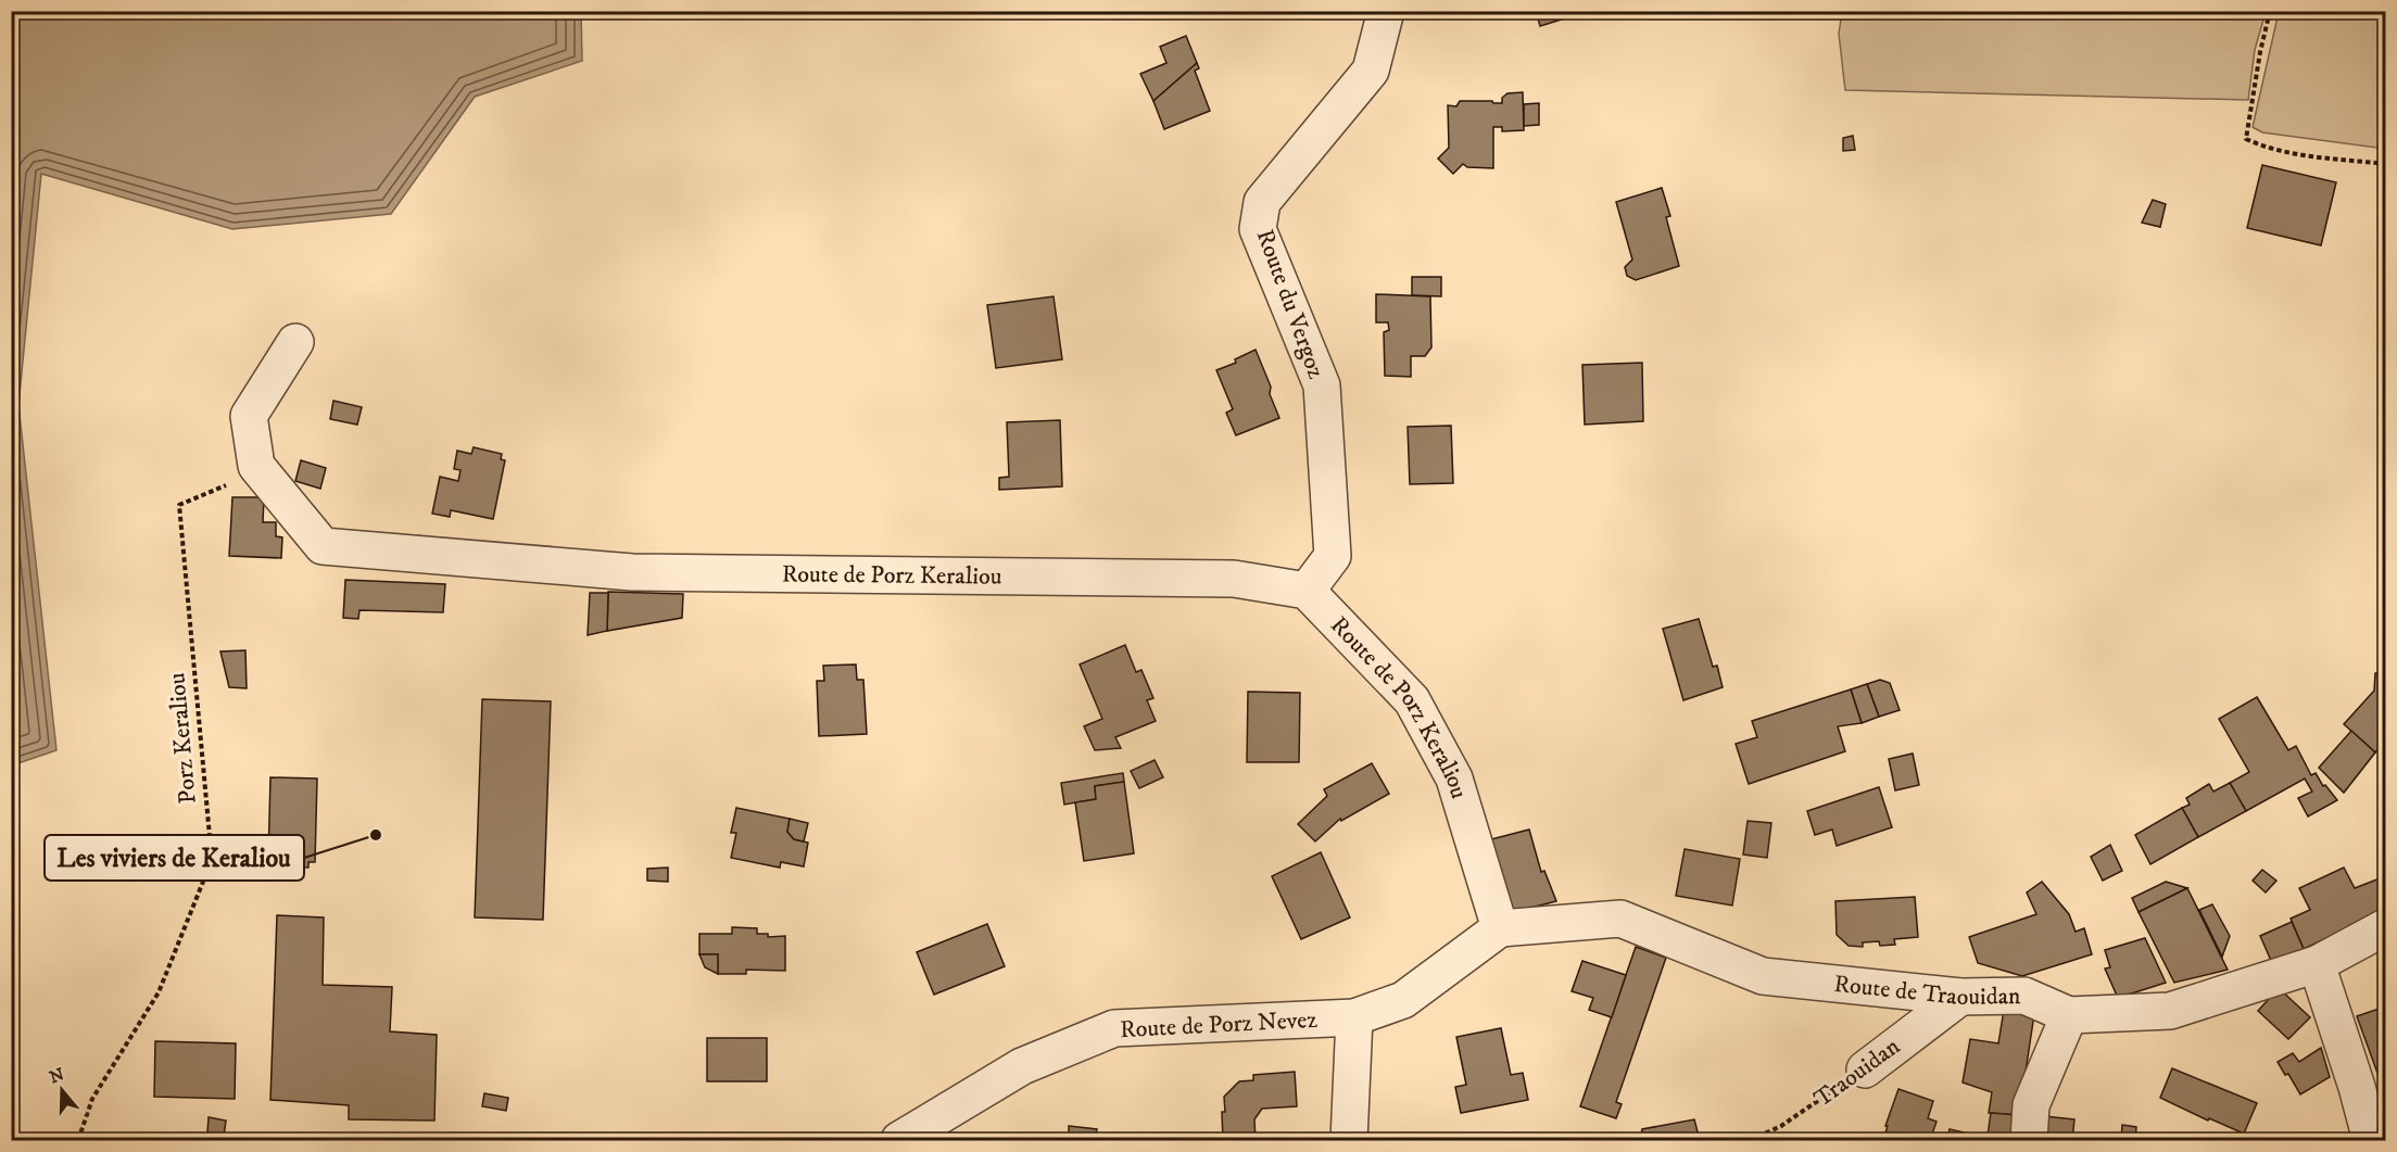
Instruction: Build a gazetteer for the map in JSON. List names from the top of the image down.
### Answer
{
  "streets": {
    "street": [
      "Route du Vergoz",
      "Route de Porz Keraliou",
      "Route de Traouidan",
      "Route de Porz Nevez",
      "Traouidan"
    ],
    "path": ["Porz Keraliou"]
  },
  "crossings": [
    ["Route du Vergoz", "Route de Porz Keraliou"],
    ["Route de Porz Keraliou", "Porz Keraliou"],
    ["Route de Porz Keraliou", "Route de Traouidan"],
    ["Route de Porz Keraliou", "Route de Porz Nevez"],
    ["Route de Traouidan", "Route de Porz Nevez"],
    ["Route de Traouidan", "Traouidan"]
  ],
  "places": ["Les viviers de Keraliou"],
  "north": "top"
}
